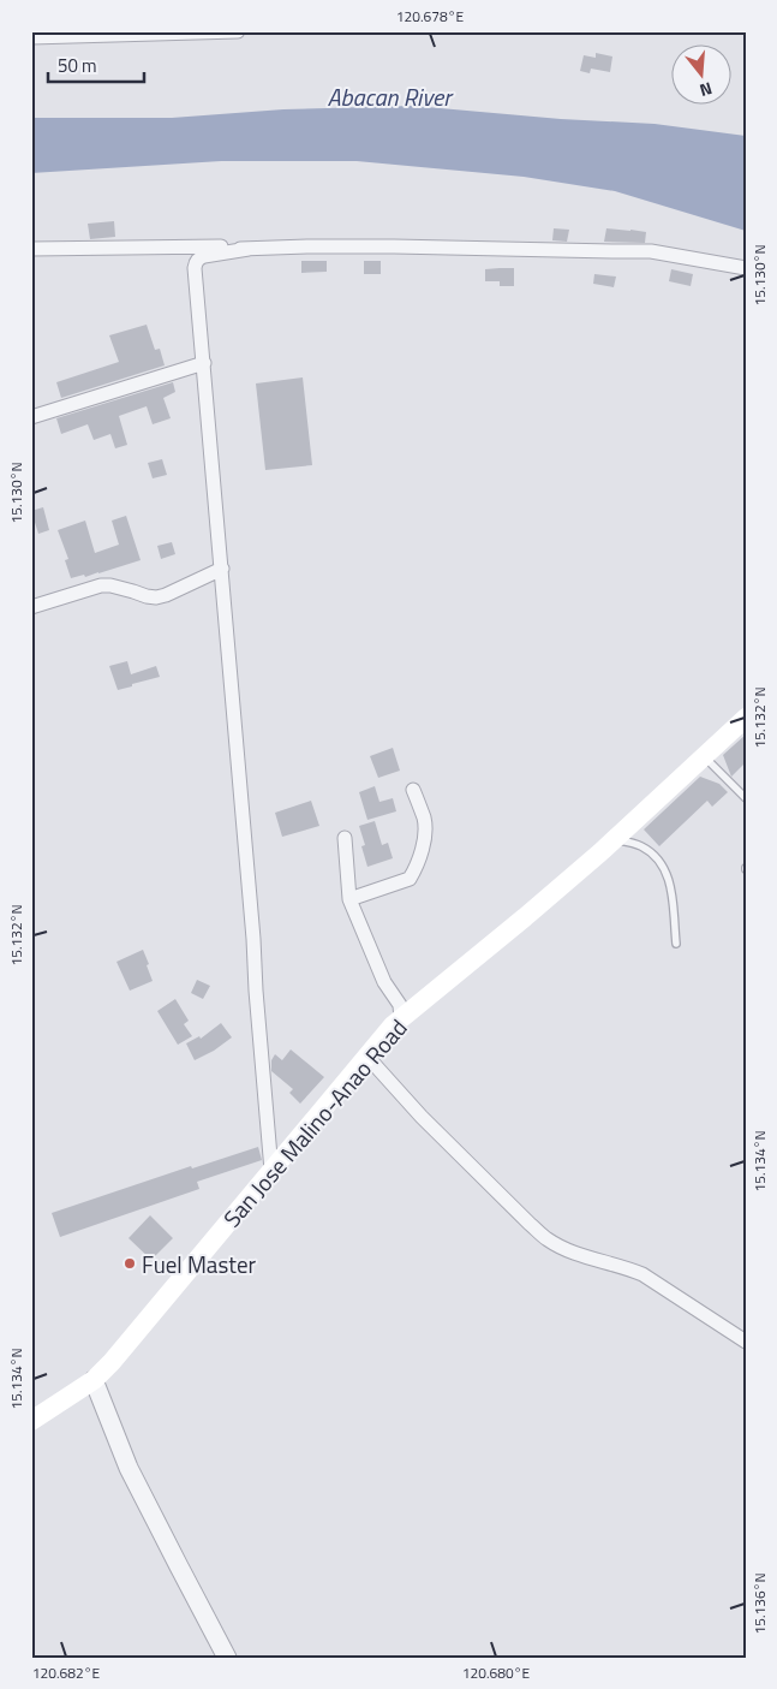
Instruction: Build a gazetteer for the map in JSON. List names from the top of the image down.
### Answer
{
  "streets": {
    "main road": ["San Jose Malino-Anao Road"]
  },
  "water": ["Abacan River"],
  "places": ["Fuel Master"],
  "scale_bar": "50 m",
  "north": "bottom",
  "coordinates": [
    "120.678°E",
    "15.130°N",
    "15.132°N",
    "15.134°N",
    "15.136°N",
    "120.682°E",
    "120.680°E"
  ]
}
